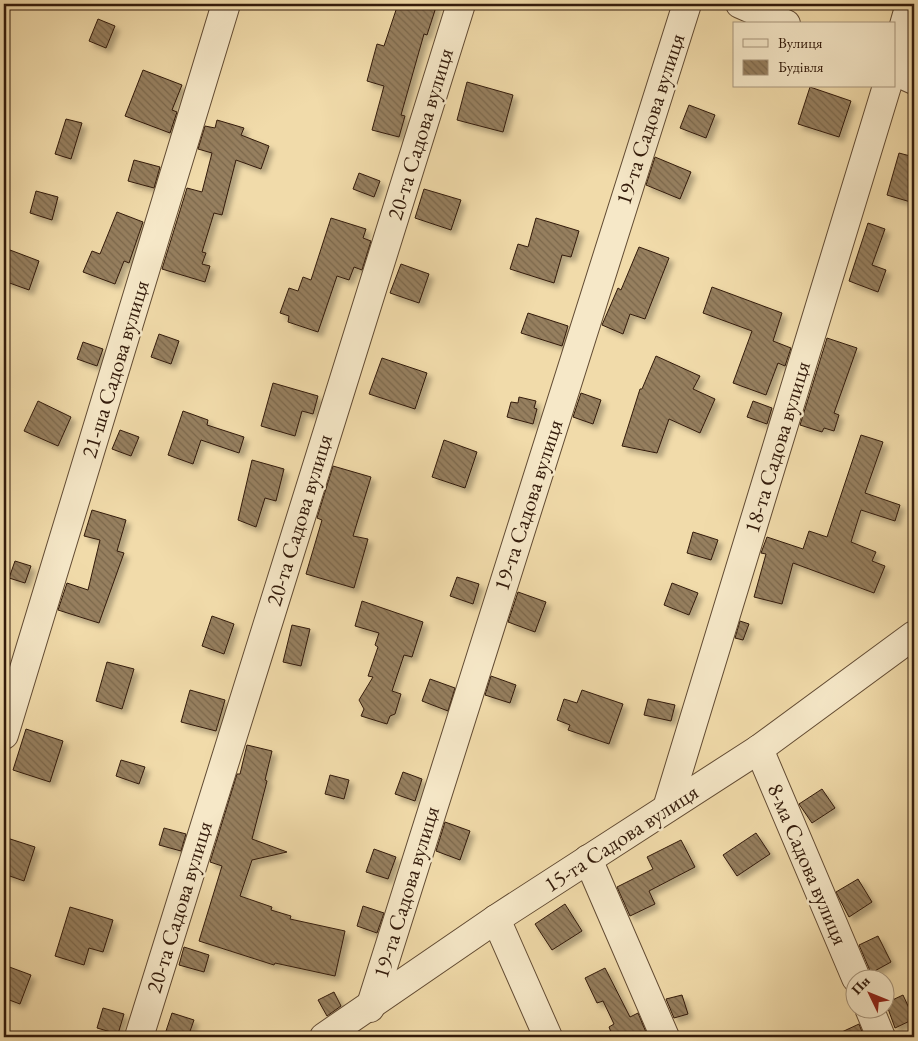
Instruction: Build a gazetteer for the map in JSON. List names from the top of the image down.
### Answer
{
  "streets": {
    "street": [
      "19-та Садова вулиця",
      "20-та Садова вулиця",
      "21-ша Садова вулиця",
      "18-та Садова вулиця",
      "15-та Садова вулиця",
      "8-ма Садова вулиця"
    ]
  },
  "crossings": [
    ["19-та Садова вулиця", "15-та Садова вулиця"],
    ["18-та Садова вулиця", "15-та Садова вулиця"],
    ["15-та Садова вулиця", "8-ма Садова вулиця"]
  ],
  "legend": ["Вулиця", "Будівля"],
  "north": "top left"
}
